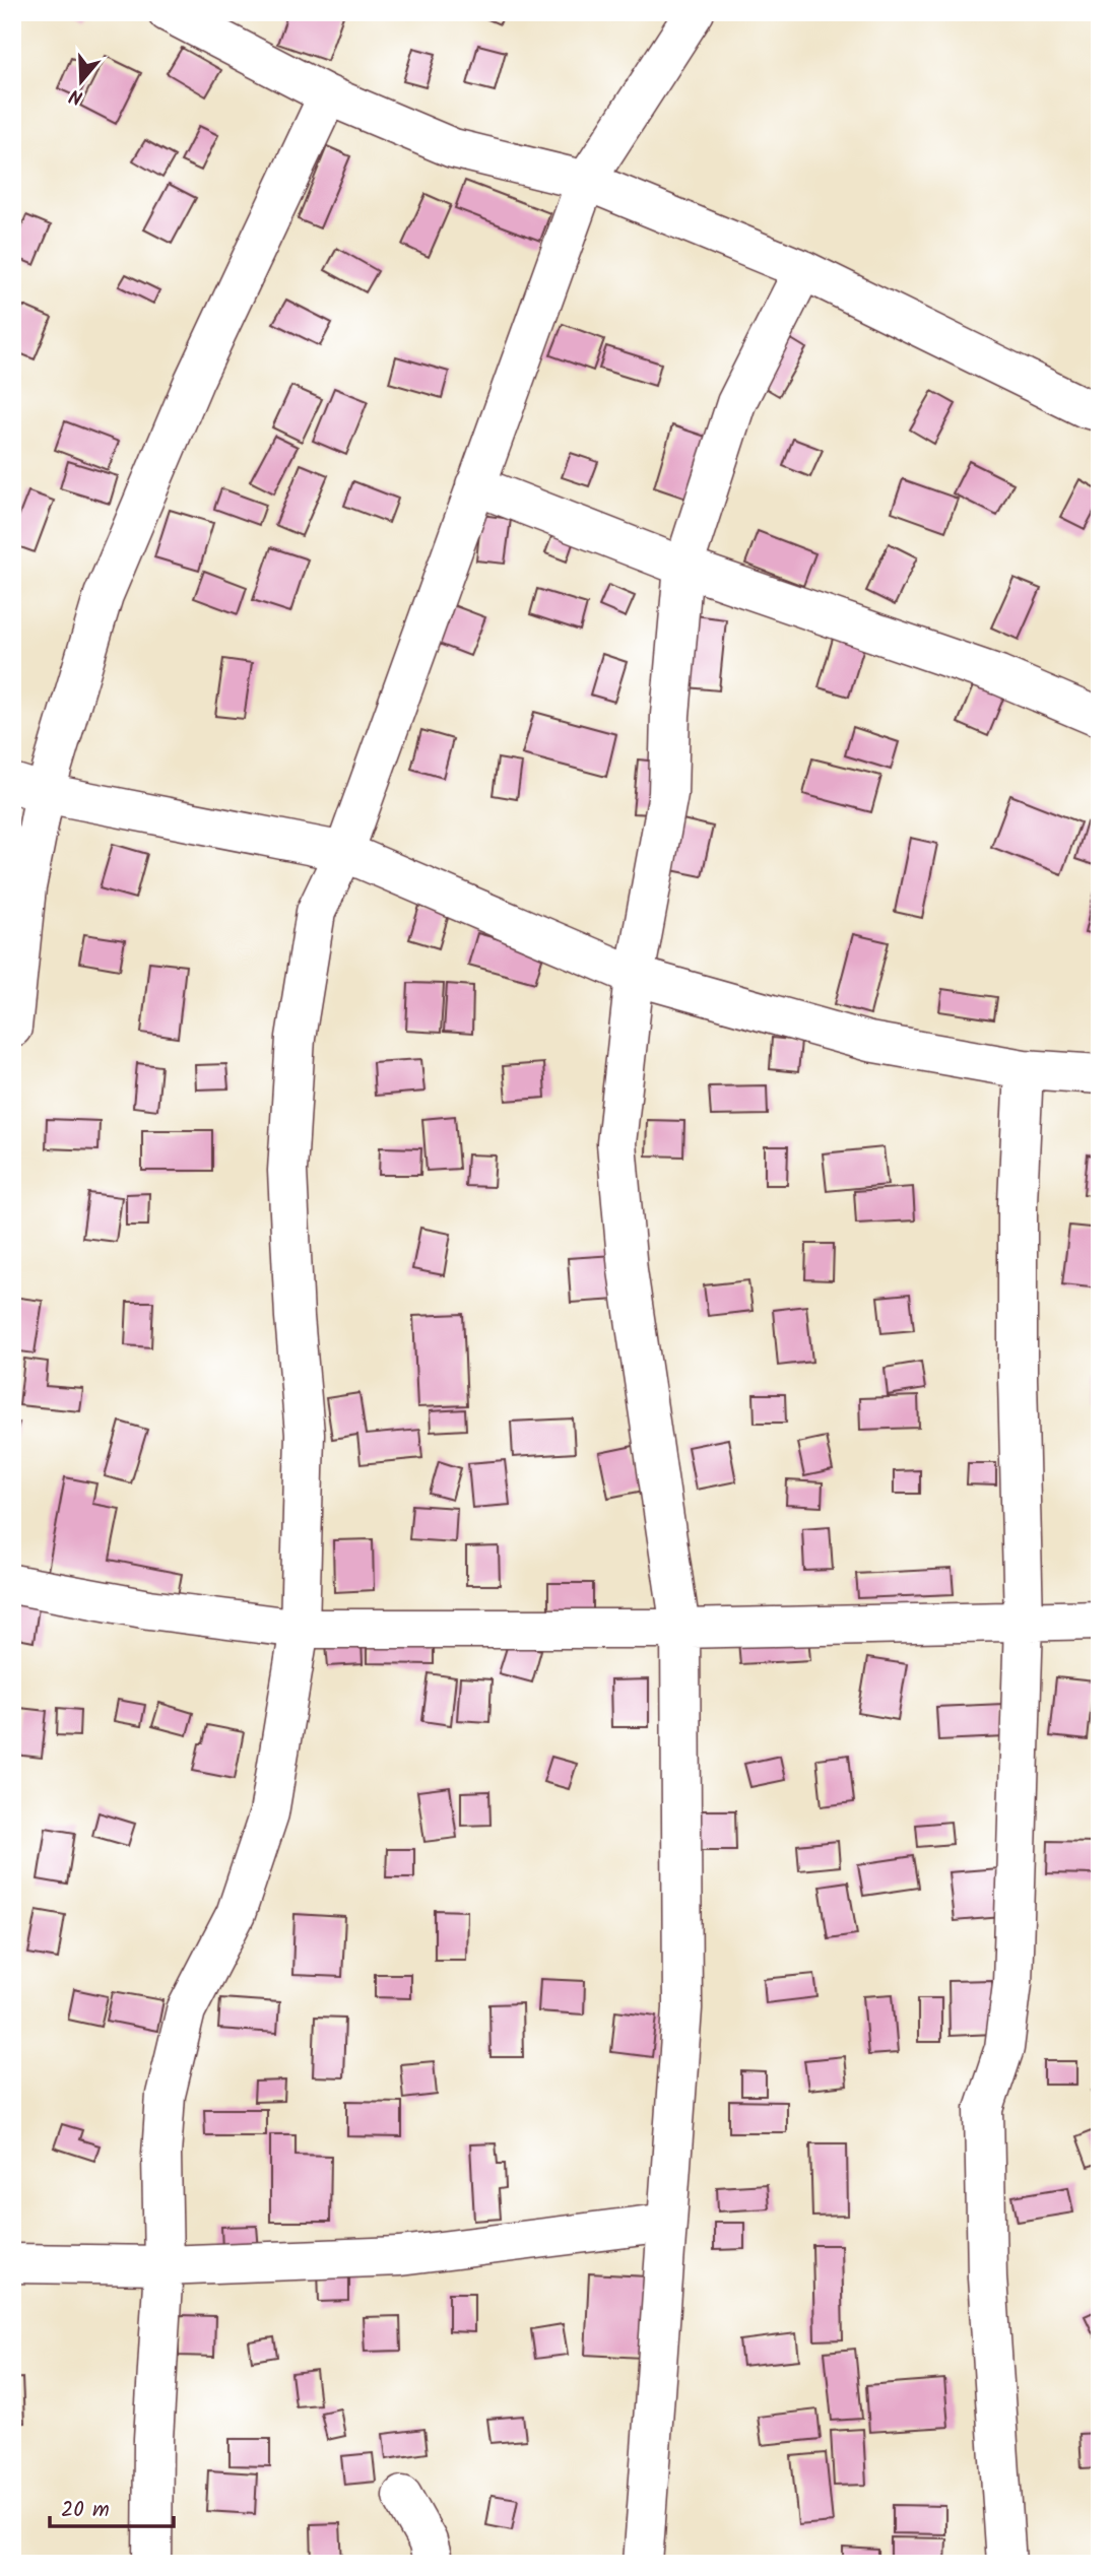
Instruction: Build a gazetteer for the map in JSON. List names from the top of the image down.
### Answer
{
  "scale_bar": "20 m",
  "north": "bottom"
}
